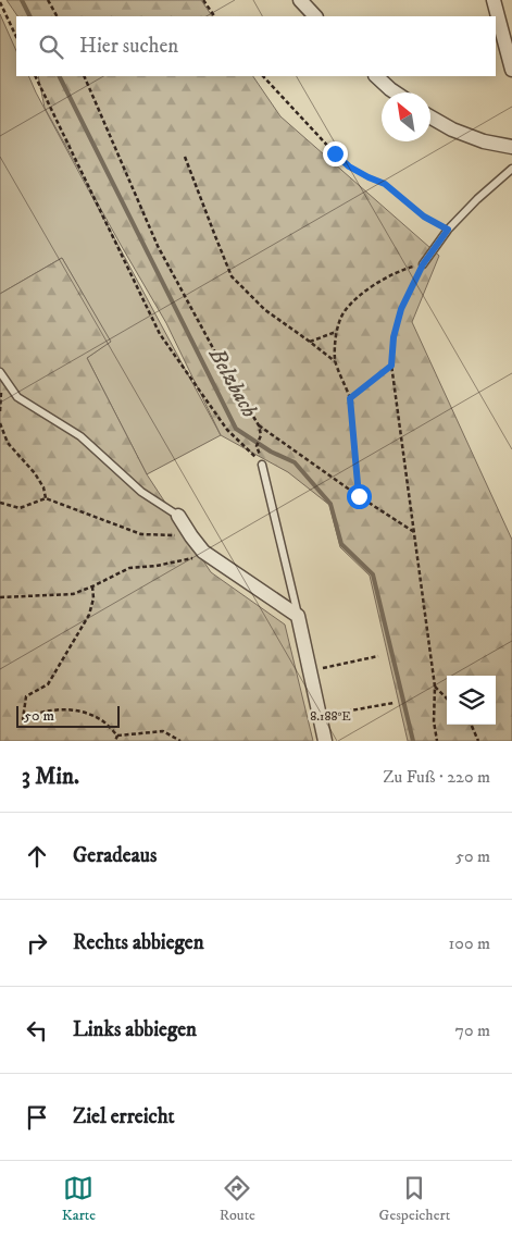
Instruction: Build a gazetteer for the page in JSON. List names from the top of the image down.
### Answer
{
  "water": ["Belzbach"],
  "scale_bar": "50 m",
  "north": "top left",
  "page": {
    "search": "Hier suchen",
    "scale": "50 m",
    "heading": ["3 Min.", "Zu Fuß · 220 m"],
    "list": [
      ["Geradeaus", "50 m"],
      ["Rechts abbiegen", "100 m"],
      ["Links abbiegen", "70 m"],
      "Ziel erreicht"
    ],
    "nav": ["Karte", "Route", "Gespeichert"]
  },
  "coordinates": ["8.188°E"]
}
